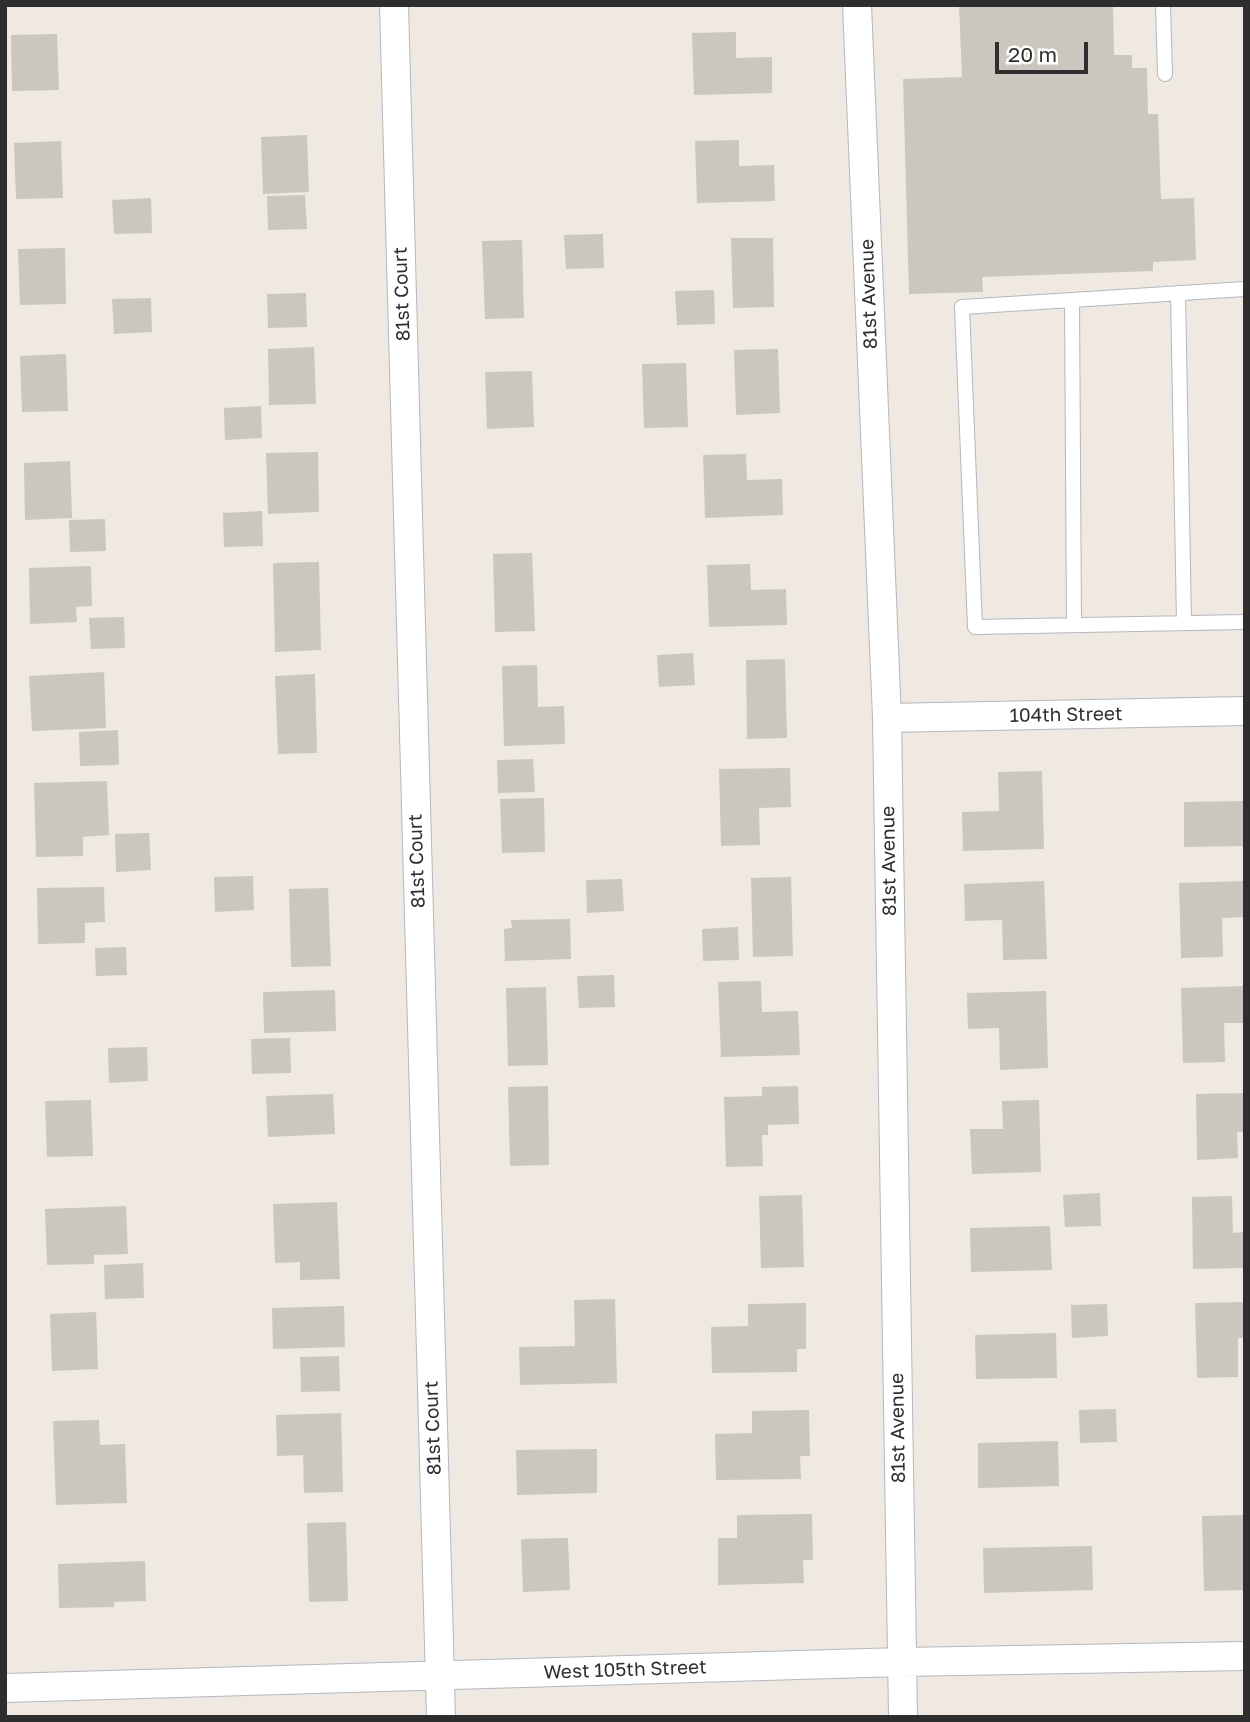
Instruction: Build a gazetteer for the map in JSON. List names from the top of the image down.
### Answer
{
  "streets": {
    "street": [
      "81st Court",
      "81st Avenue",
      "104th Street",
      "West 105th Street"
    ]
  },
  "crossings": [
    ["81st Court", "West 105th Street"],
    ["81st Avenue", "104th Street"],
    ["81st Avenue", "West 105th Street"]
  ],
  "scale_bar": "20 m"
}
